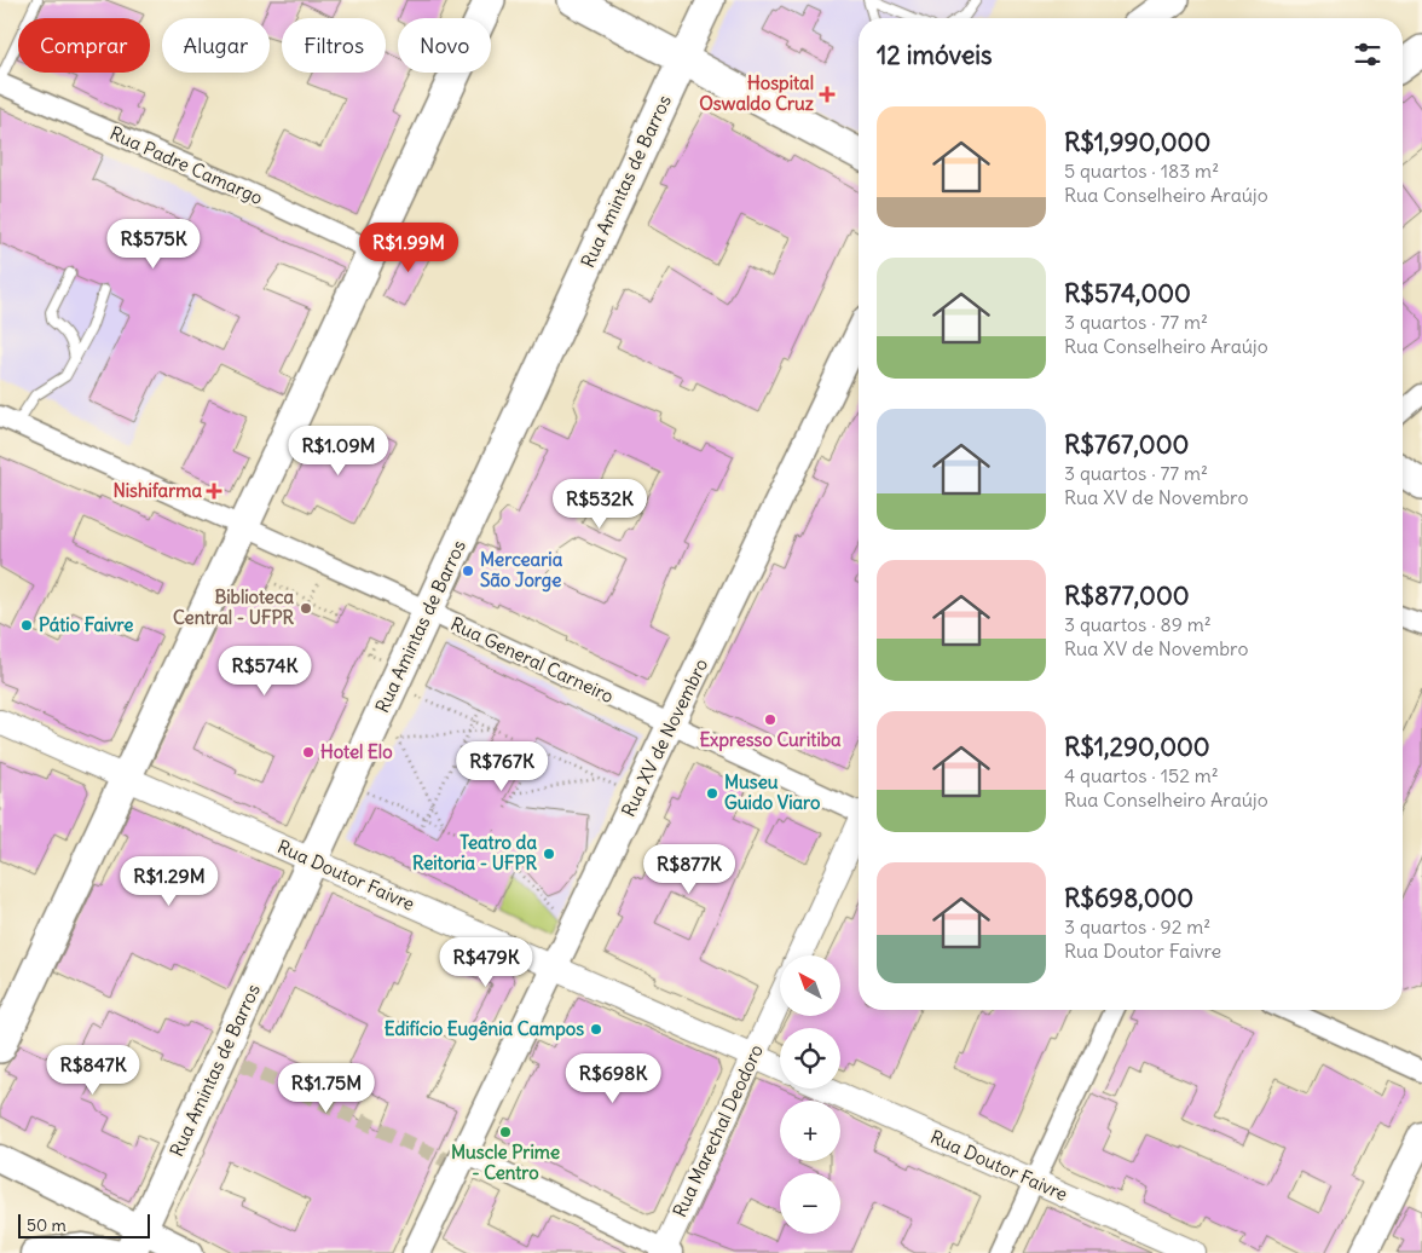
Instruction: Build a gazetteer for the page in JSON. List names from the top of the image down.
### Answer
{
  "streets": {
    "main road": ["Rua Amintas de Barros", "Rua XV de Novembro"],
    "street": [
      "Rua Padre Camargo",
      "Rua General Carneiro",
      "Rua Doutor Faivre",
      "Rua Marechal Deodoro"
    ]
  },
  "crossings": [
    ["Rua Amintas de Barros", "Rua General Carneiro"],
    ["Rua Amintas de Barros", "Rua Doutor Faivre"],
    ["Rua General Carneiro", "Rua XV de Novembro"],
    ["Rua XV de Novembro", "Rua Doutor Faivre"],
    ["Rua Doutor Faivre", "Rua Marechal Deodoro"]
  ],
  "places": {
    "health": ["Hospital Oswaldo Cruz", "Nishifarma"],
    "other": [
      "Mercearia São Jorge",
      "Biblioteca Central - UFPR",
      "Pátio Faivre",
      "Expresso Curitiba",
      "Hotel Elo",
      "Museu Guido Viaro",
      "Teatro da Reitoria - UFPR",
      "Edifício Eugênia Campos",
      "Muscle Prime - Centro"
    ]
  },
  "scale_bar": "50 m",
  "north": "top left",
  "page": {
    "chip": [
      "Comprar",
      "Alugar",
      "Filtros",
      "Novo"
    ],
    "heading": "12 imóveis",
    "list": [
      {
        "name": "R$1,990,000",
        "note": "5 quartos · 183 m² · Rua Conselheiro Araújo"
      },
      {
        "name": "R$574,000",
        "note": "3 quartos · 77 m² · Rua Conselheiro Araújo"
      },
      {
        "name": "R$767,000",
        "note": "3 quartos · 77 m² · Rua XV de Novembro"
      },
      {
        "name": "R$877,000",
        "note": "3 quartos · 89 m² · Rua XV de Novembro"
      },
      {
        "name": "R$1,290,000",
        "note": "4 quartos · 152 m² · Rua Conselheiro Araújo"
      },
      {
        "name": "R$698,000",
        "note": "3 quartos · 92 m² · Rua Doutor Faivre"
      }
    ],
    "price": [
      "R$575K",
      "R$1.99M",
      "R$1.09M",
      "R$532K",
      "R$574K",
      "R$767K",
      "R$877K",
      "R$1.29M",
      "R$479K",
      "R$847K",
      "R$698K",
      "R$1.75M"
    ],
    "map_buttons": ["+", "−"],
    "scale": "50 m"
  }
}
